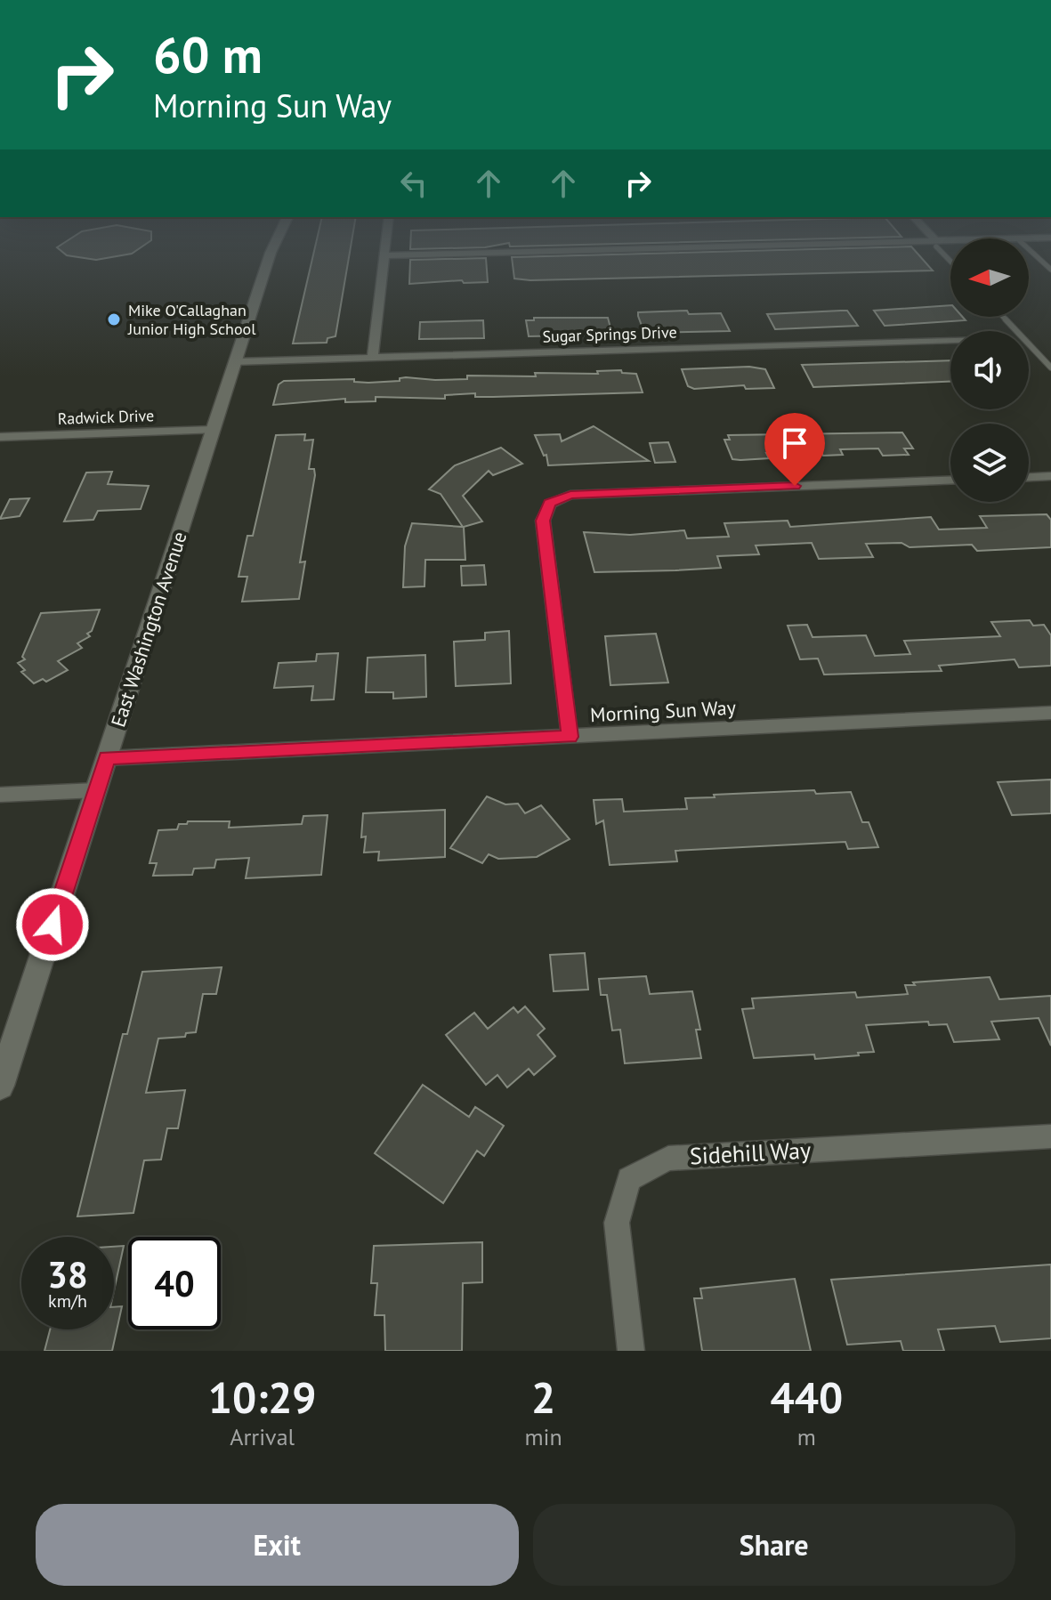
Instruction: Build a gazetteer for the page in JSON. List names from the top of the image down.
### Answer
{
  "streets": {
    "street": [
      "Sugar Springs Drive",
      "Radwick Drive",
      "East Washington Avenue",
      "Morning Sun Way",
      "Sidehill Way"
    ]
  },
  "crossings": [
    ["Sugar Springs Drive", "East Washington Avenue"],
    ["Radwick Drive", "East Washington Avenue"],
    ["East Washington Avenue", "Morning Sun Way"]
  ],
  "places": ["Mike O'Callaghan Junior High School"],
  "north": "left",
  "page": {
    "turn": ["60 m", "Morning Sun Way"],
    "speed": "38 km/h",
    "limit": "40",
    "eta": [
      "10:29",
      "Arrival",
      "2",
      "min",
      "440",
      "m"
    ],
    "buttons": ["Exit", "Share"]
  }
}
